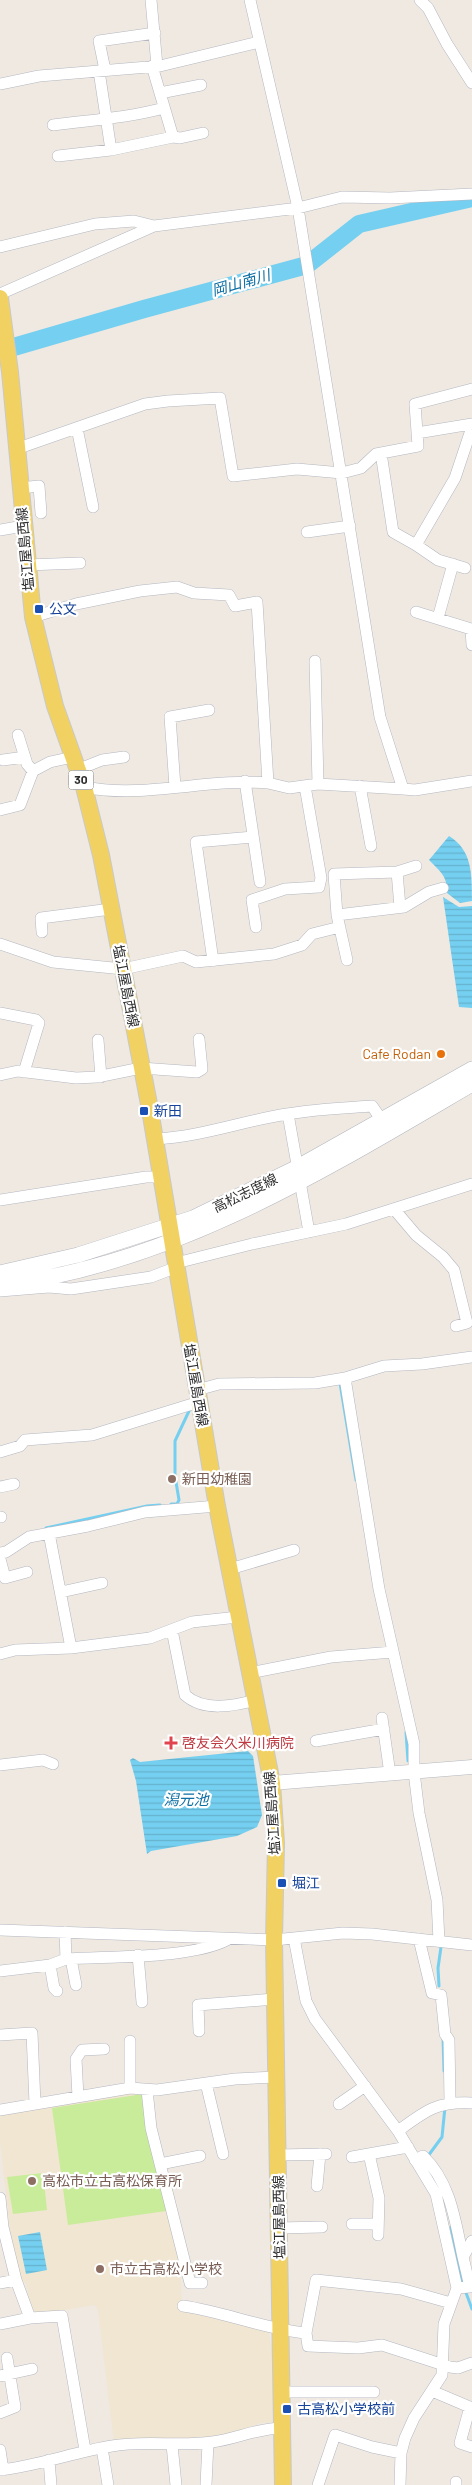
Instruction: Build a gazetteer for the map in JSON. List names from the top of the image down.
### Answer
{
  "streets": {
    "main road": ["塩江屋島西線", "30", "高松志度線"]
  },
  "crossings": [
    ["塩江屋島西線", "高松志度線"]
  ],
  "water": ["岡山南川", "潟元池"],
  "places": {
    "transit": [
      "公文",
      "新田",
      "堀江",
      "古高松小学校前"
    ],
    "other": [
      "Cafe Rodan",
      "新田幼稚園",
      "高松市立古高松保育所",
      "市立古高松小学校"
    ],
    "health": ["啓友会久米川病院"]
  }
}
